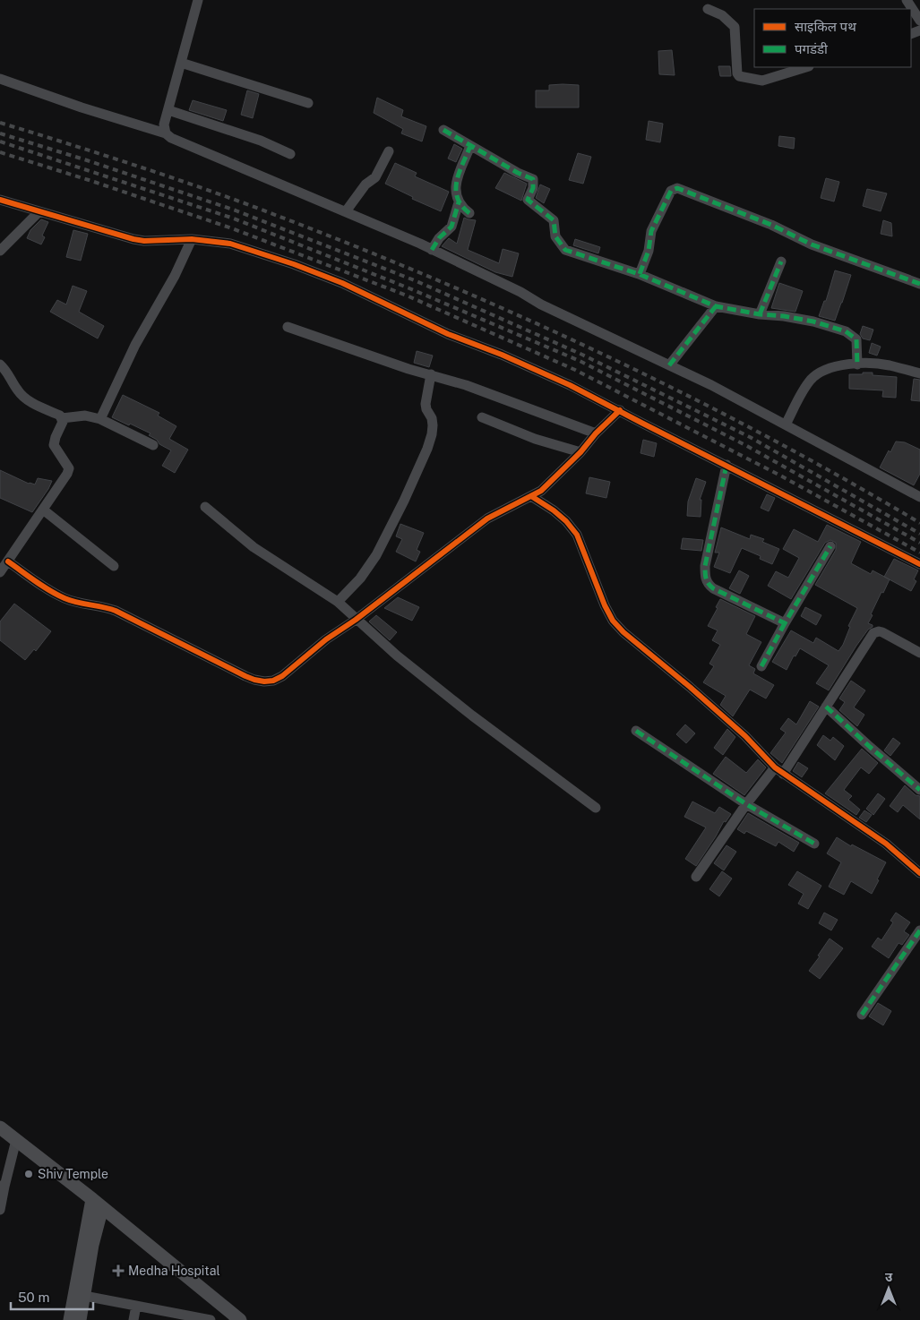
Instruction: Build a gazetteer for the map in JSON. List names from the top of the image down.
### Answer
{
  "places": {
    "other": ["Shiv Temple"],
    "health": ["Medha Hospital"]
  },
  "legend": ["साइकिल पथ", "पगडंडी"],
  "scale_bar": "50 m",
  "north": "top"
}
